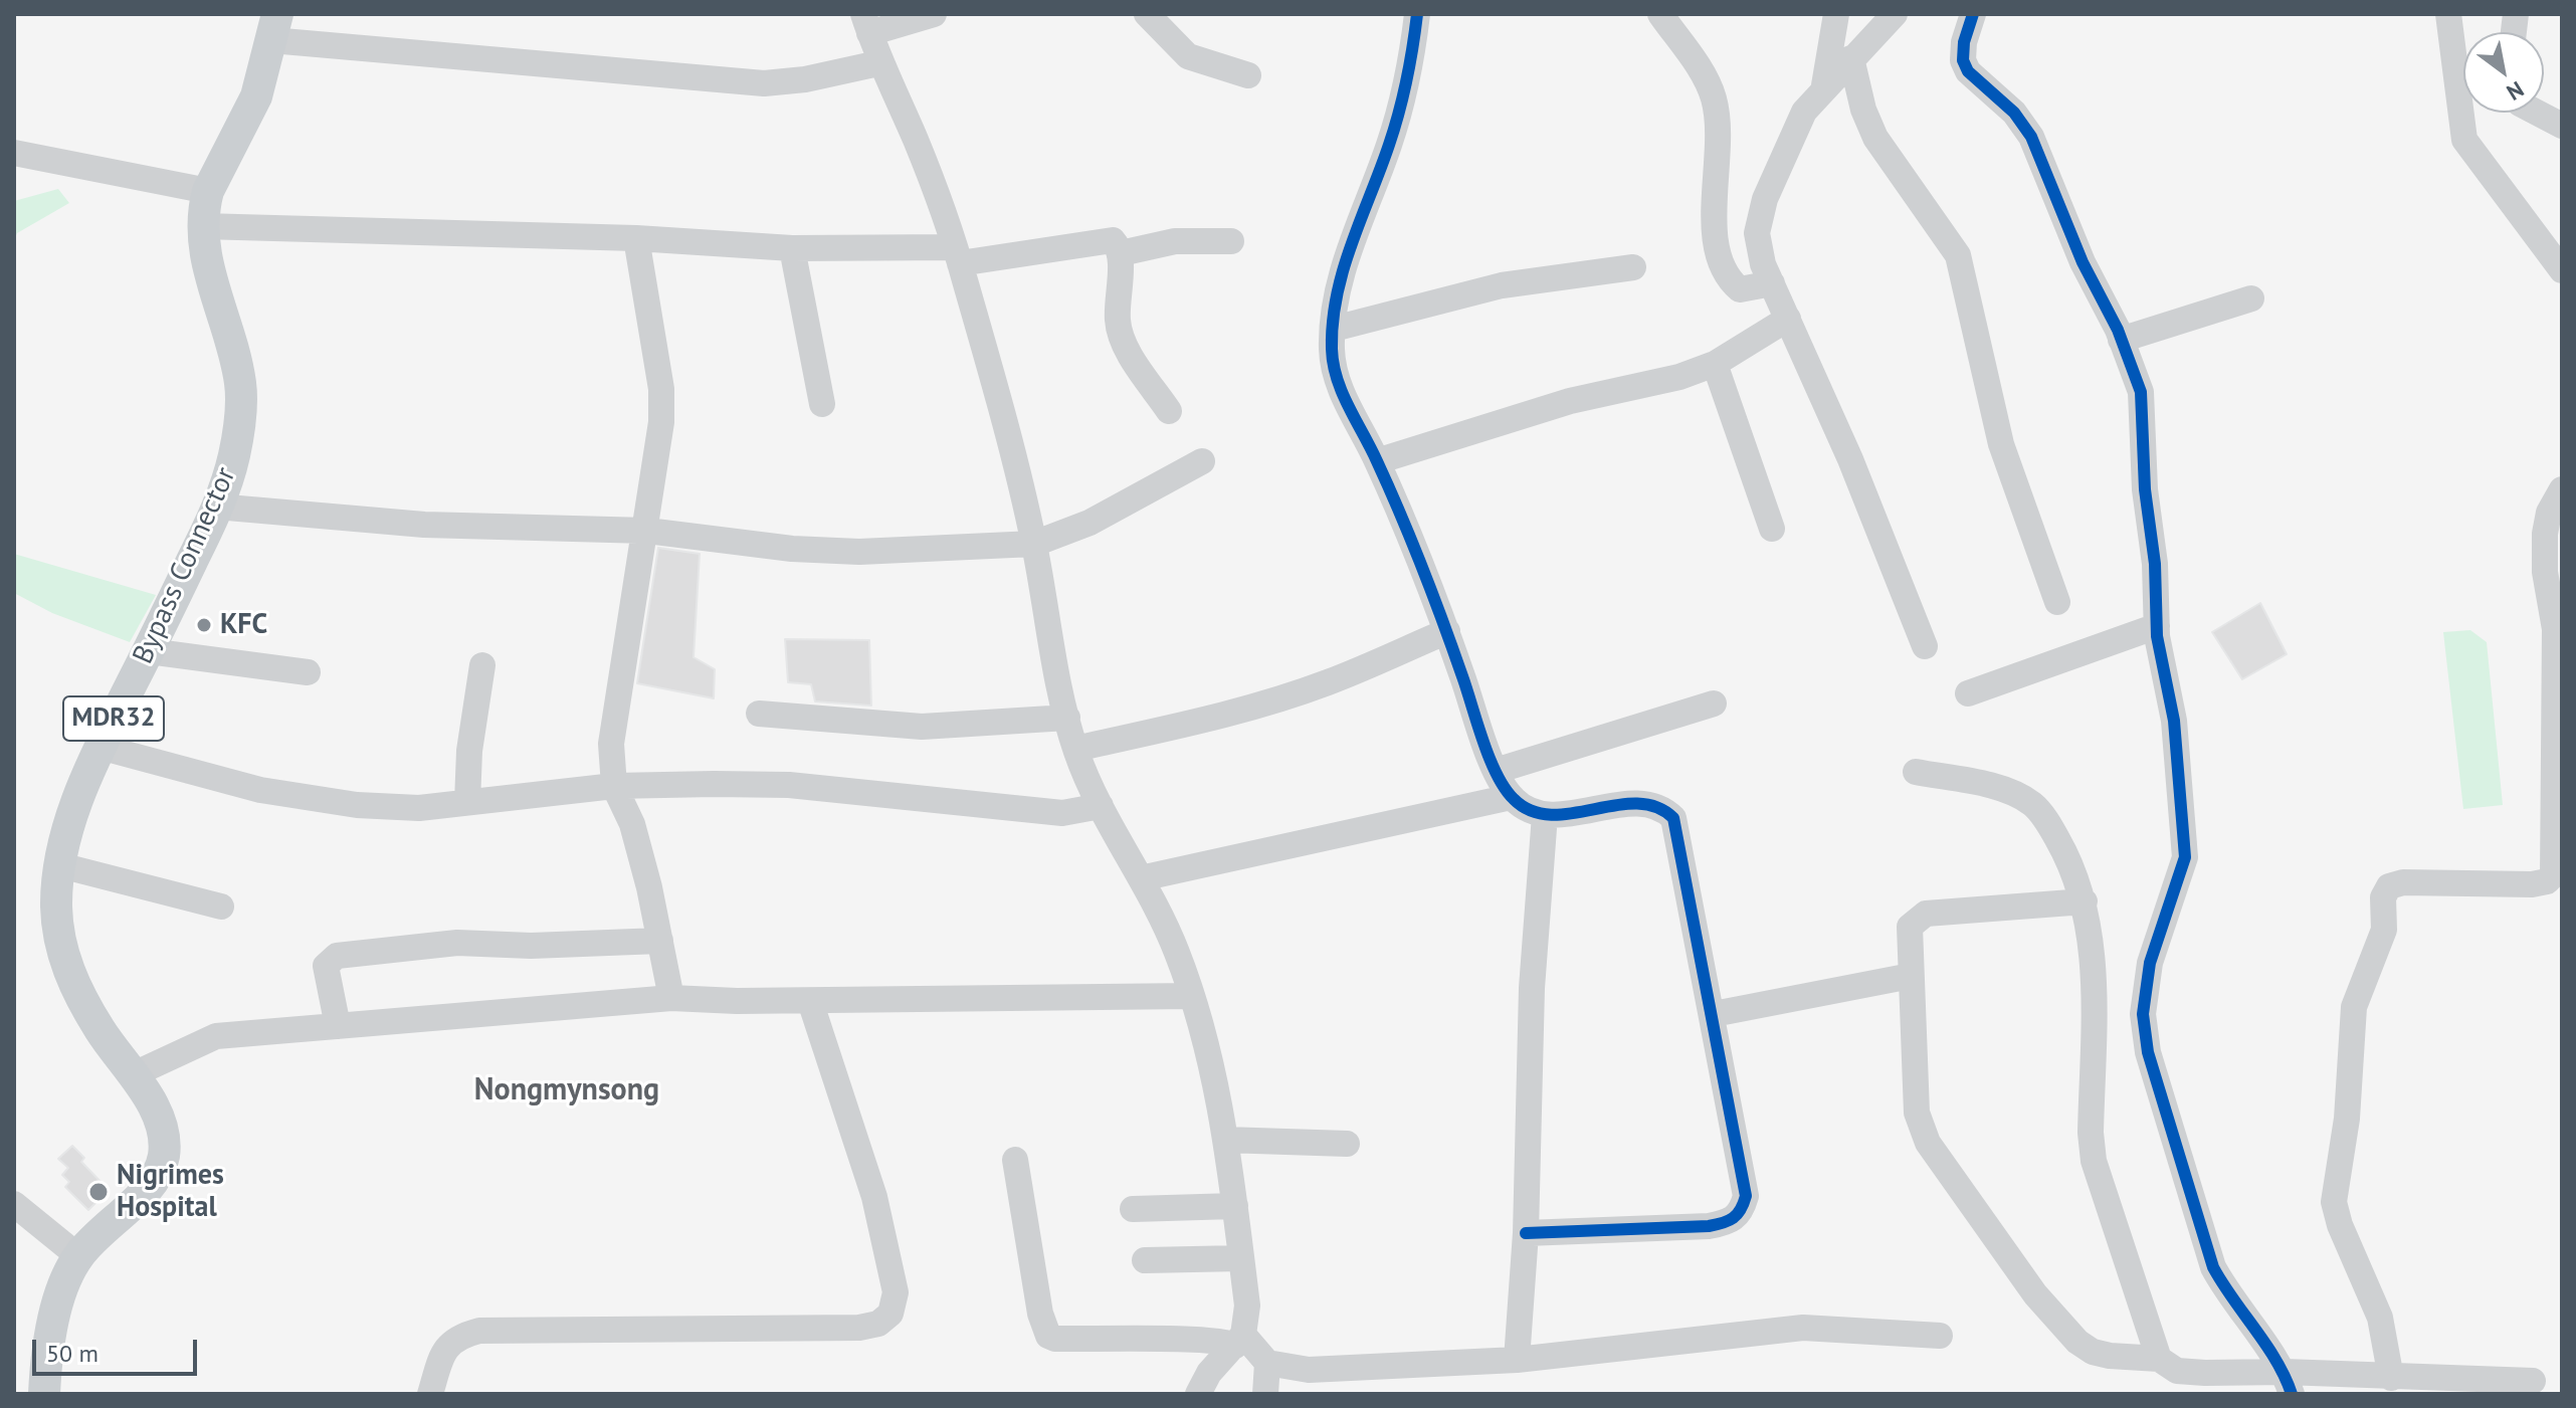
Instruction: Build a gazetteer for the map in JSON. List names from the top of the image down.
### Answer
{
  "streets": {
    "main road": ["Bypass Connector", "MDR32"]
  },
  "districts": ["Nongmynsong"],
  "places": ["KFC", "Nigrimes Hospital"],
  "scale_bar": "50 m",
  "north": "bottom right"
}
